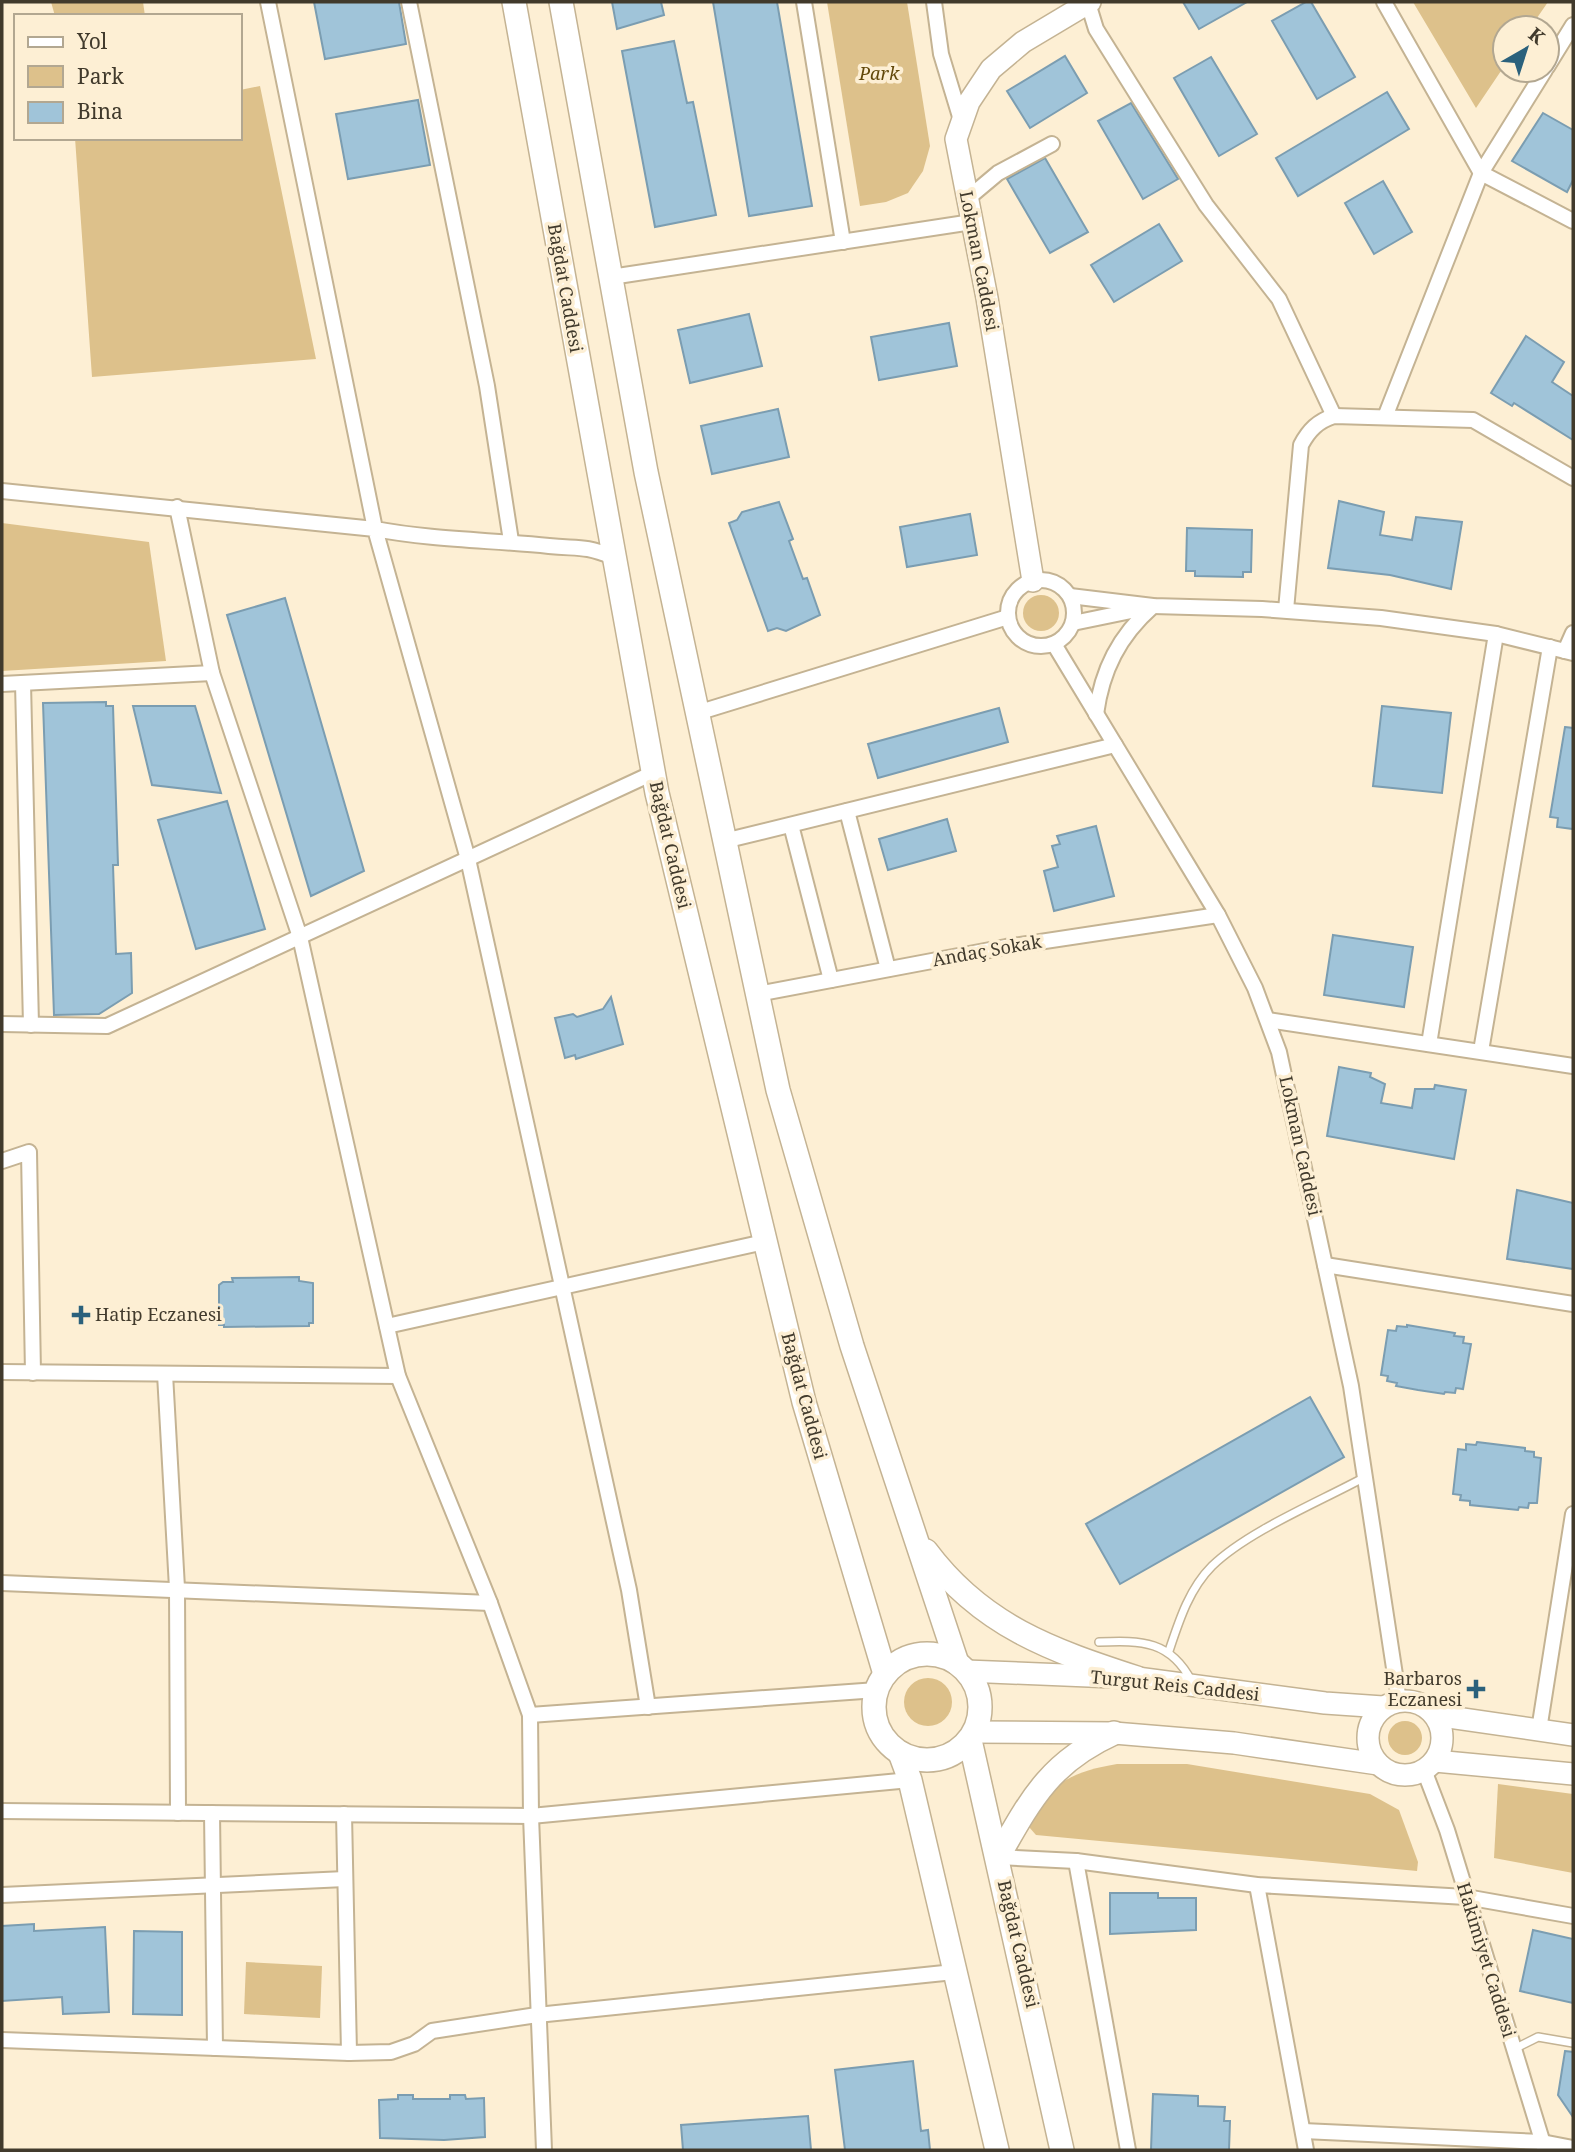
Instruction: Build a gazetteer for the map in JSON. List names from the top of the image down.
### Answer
{
  "streets": {
    "main road": ["Bağdat Caddesi"],
    "street": [
      "Lokman Caddesi",
      "Andaç Sokak",
      "Turgut Reis Caddesi",
      "Hakimiyet Caddesi"
    ]
  },
  "crossings": [
    ["Lokman Caddesi", "Andaç Sokak"],
    ["Lokman Caddesi", "Turgut Reis Caddesi"],
    ["Lokman Caddesi", "Hakimiyet Caddesi"],
    ["Bağdat Caddesi", "Turgut Reis Caddesi"],
    ["Turgut Reis Caddesi", "Hakimiyet Caddesi"]
  ],
  "parks": ["Park"],
  "places": {
    "health": ["Hatip Eczanesi", "Barbaros Eczanesi"]
  },
  "legend": ["Yol", "Park", "Bina"],
  "north": "top right"
}
